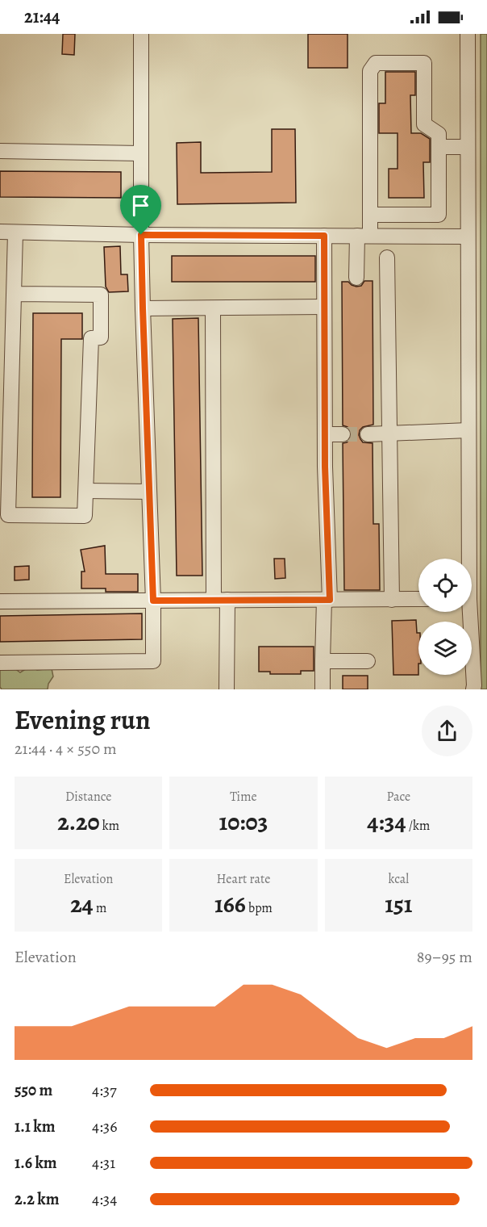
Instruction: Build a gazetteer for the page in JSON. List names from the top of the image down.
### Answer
{
  "page": {
    "status": "21:44",
    "heading": ["Evening run", "21:44 · 4 × 550 m"],
    "stats": [
      ["Distance", "2.20 km"],
      ["Time", "10:03"],
      ["Pace", "4:34 /km"],
      ["Elevation", "24 m"],
      ["Heart rate", "166 bpm"],
      ["kcal", "151"]
    ],
    "chart": ["Elevation", "89–95 m"],
    "list": [
      {
        "name": "550 m",
        "note": "4:37"
      },
      {
        "name": "1.1 km",
        "note": "4:36"
      },
      {
        "name": "1.6 km",
        "note": "4:31"
      },
      {
        "name": "2.2 km",
        "note": "4:34"
      }
    ]
  }
}
